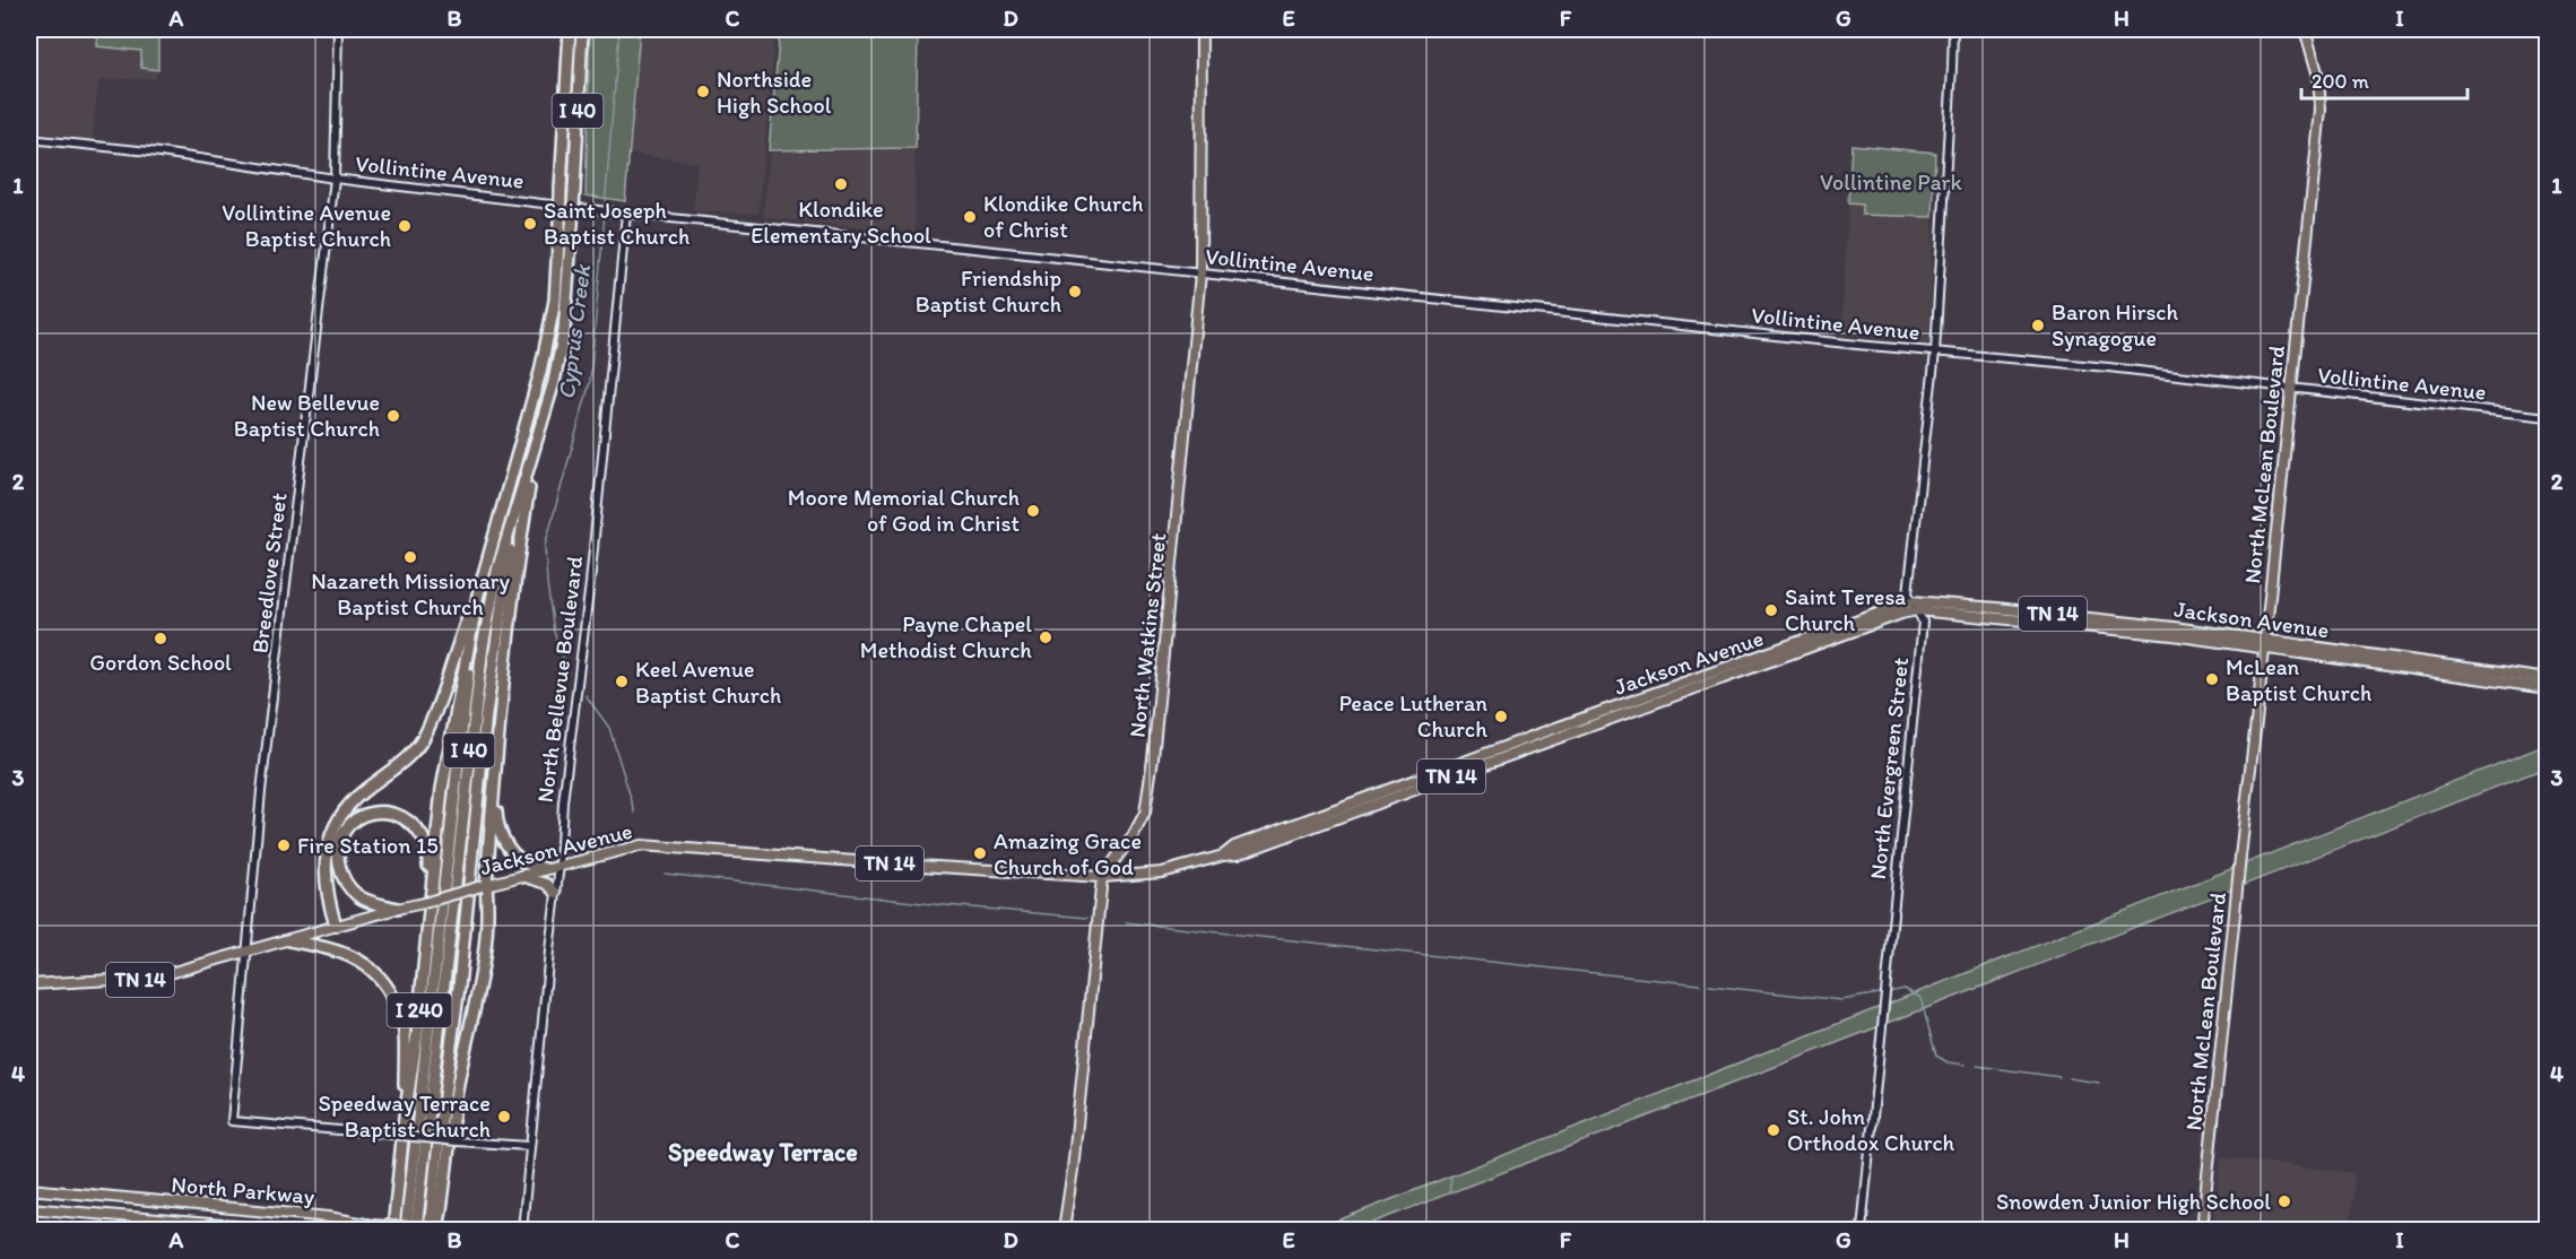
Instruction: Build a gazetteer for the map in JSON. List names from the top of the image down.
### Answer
{
  "streets": {
    "highway": ["I 40", "I 240"],
    "main road": [
      "North McLean Boulevard",
      "TN 14",
      "Jackson Avenue",
      "North Watkins Street",
      "North Parkway"
    ],
    "street": [
      "Vollintine Avenue",
      "Breedlove Street",
      "North Bellevue Boulevard",
      "North Evergreen Street"
    ]
  },
  "crossings": [
    ["I 40", "I 240"],
    ["Vollintine Avenue", "North McLean Boulevard"],
    ["Vollintine Avenue", "Breedlove Street"],
    ["Vollintine Avenue", "North Watkins Street"],
    ["Vollintine Avenue", "North Bellevue Boulevard"],
    ["Vollintine Avenue", "North Evergreen Street"],
    ["North McLean Boulevard", "Jackson Avenue"],
    ["Breedlove Street", "Jackson Avenue"],
    ["Breedlove Street", "North Bellevue Boulevard"],
    ["Jackson Avenue", "North Watkins Street"],
    ["Jackson Avenue", "North Bellevue Boulevard"],
    ["Jackson Avenue", "North Evergreen Street"]
  ],
  "districts": ["Speedway Terrace"],
  "water": ["Cyprus Creek"],
  "parks": ["Vollintine Park"],
  "places": [
    "Northside High School",
    "Klondike Elementary School",
    "Klondike Church of Christ",
    "Saint Joseph Baptist Church",
    "Vollintine Avenue Baptist Church",
    "Friendship Baptist Church",
    "Baron Hirsch Synagogue",
    "New Bellevue Baptist Church",
    "Moore Memorial Church of God in Christ",
    "Nazareth Missionary Baptist Church",
    "Saint Teresa Church",
    "Payne Chapel Methodist Church",
    "Gordon School",
    "McLean Baptist Church",
    "Keel Avenue Baptist Church",
    "Peace Lutheran Church",
    "Fire Station 15",
    "Amazing Grace Church of God",
    "Speedway Terrace Baptist Church",
    "St. John Orthodox Church",
    "Snowden Junior High School"
  ],
  "scale_bar": "200 m",
  "grid": {
    "columns": [
      "A",
      "B",
      "C",
      "D",
      "E",
      "F",
      "G",
      "H",
      "I"
    ],
    "rows": [
      "1",
      "2",
      "3",
      "4"
    ]
  }
}
